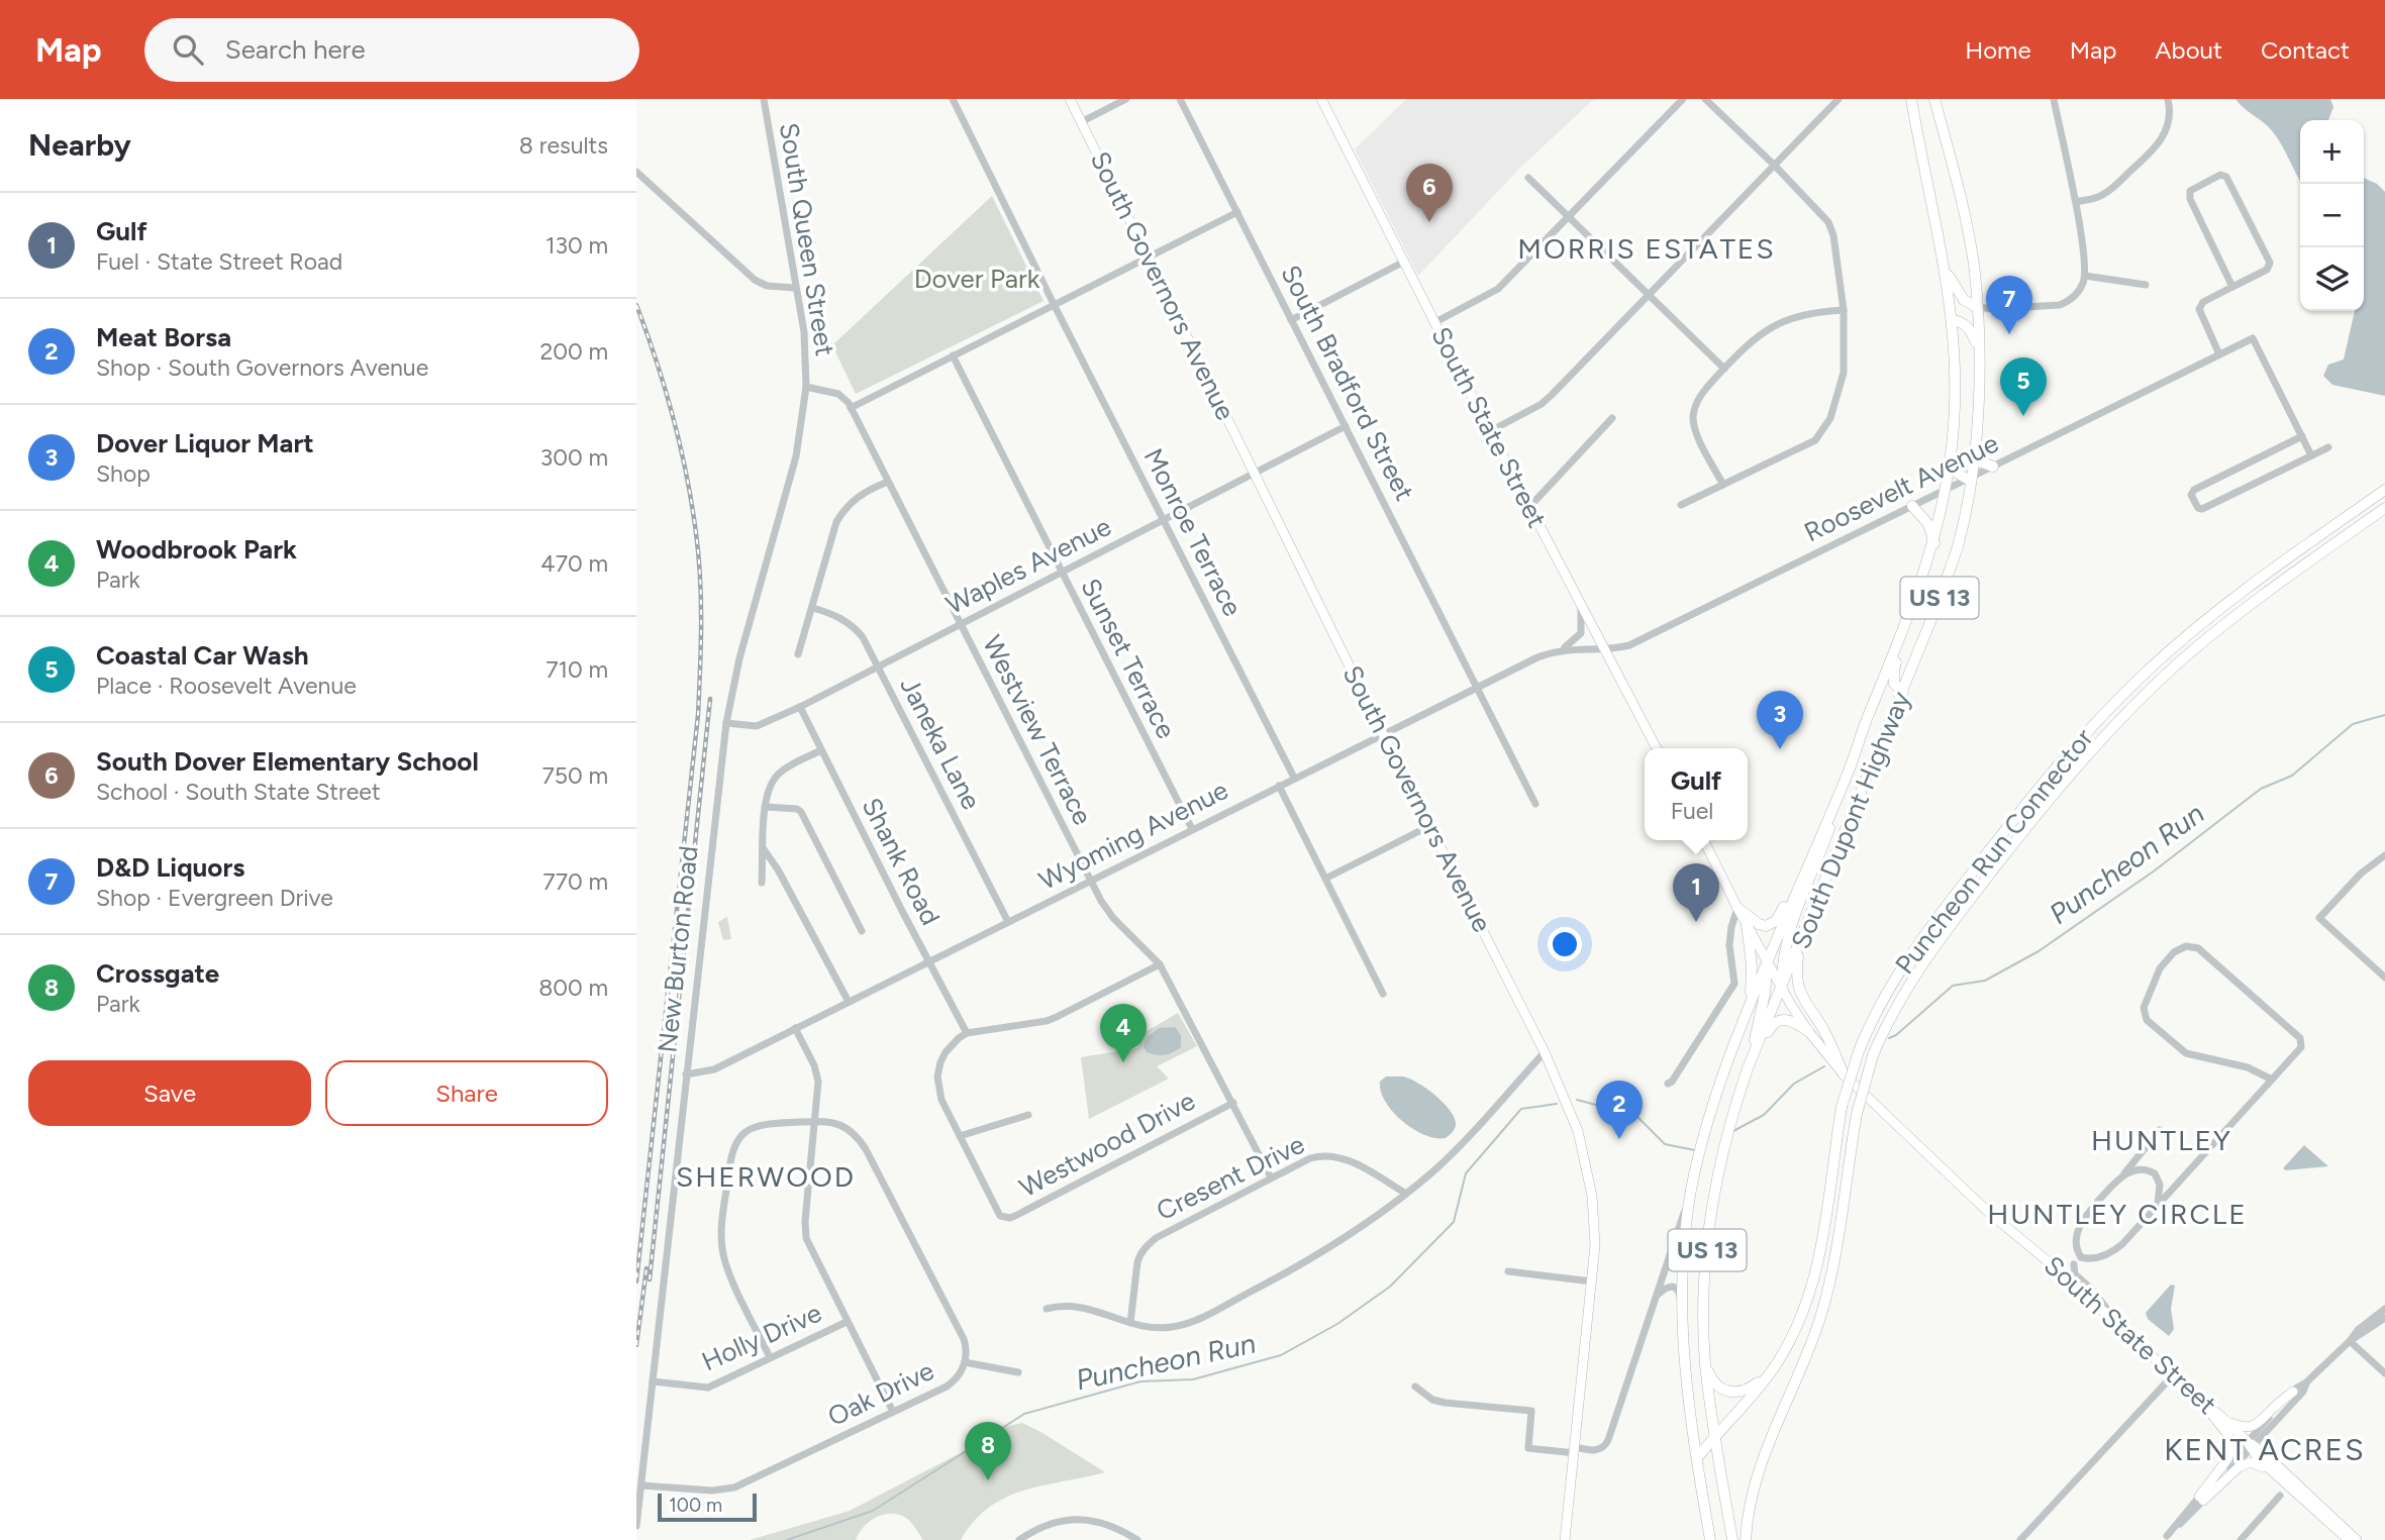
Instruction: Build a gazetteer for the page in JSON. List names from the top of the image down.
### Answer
{
  "streets": {
    "highway": ["US 13", "South Dupont Highway", "Puncheon Run Connector"],
    "main road": ["South Governors Avenue", "South State Street"],
    "street": [
      "South Queen Street",
      "South Bradford Street",
      "Roosevelt Avenue",
      "Monroe Terrace",
      "Waples Avenue",
      "Sunset Terrace",
      "Westview Terrace",
      "Janeka Lane",
      "Wyoming Avenue",
      "Shank Road",
      "New Burton Road",
      "Westwood Drive",
      "Cresent Drive",
      "Holly Drive",
      "Oak Drive"
    ]
  },
  "crossings": [
    ["South Queen Street", "New Burton Road"],
    ["South Governors Avenue", "Waples Avenue"],
    ["South Governors Avenue", "Wyoming Avenue"],
    ["South Bradford Street", "Waples Avenue"],
    ["South Bradford Street", "Wyoming Avenue"],
    ["South State Street", "Roosevelt Avenue"],
    ["South State Street", "South Dupont Highway"],
    ["South State Street", "Wyoming Avenue"],
    ["Roosevelt Avenue", "South Dupont Highway"],
    ["Roosevelt Avenue", "Wyoming Avenue"],
    ["Monroe Terrace", "Waples Avenue"],
    ["Monroe Terrace", "Wyoming Avenue"],
    ["Waples Avenue", "Sunset Terrace"],
    ["Waples Avenue", "Westview Terrace"],
    ["Waples Avenue", "Janeka Lane"],
    ["Waples Avenue", "Shank Road"],
    ["Waples Avenue", "New Burton Road"],
    ["Sunset Terrace", "Wyoming Avenue"],
    ["Westview Terrace", "Wyoming Avenue"],
    ["Westview Terrace", "Westwood Drive"],
    ["Westview Terrace", "Cresent Drive"],
    ["Janeka Lane", "Wyoming Avenue"],
    ["South Dupont Highway", "Puncheon Run Connector"],
    ["Wyoming Avenue", "Shank Road"],
    ["Wyoming Avenue", "New Burton Road"],
    ["New Burton Road", "Holly Drive"],
    ["New Burton Road", "Oak Drive"],
    ["Holly Drive", "Oak Drive"]
  ],
  "districts": [
    "MORRIS ESTATES",
    "HUNTLEY",
    "SHERWOOD",
    "HUNTLEY CIRCLE",
    "KENT ACRES"
  ],
  "water": ["Puncheon Run"],
  "parks": ["Dover Park"],
  "scale_bar": "100 m",
  "page": {
    "header": "Map",
    "search": "Search here",
    "nav": [
      "Home",
      "Map",
      "About",
      "Contact"
    ],
    "heading": ["Nearby", "8 results"],
    "map_buttons": ["+", "−"],
    "pins": [
      "6",
      "7",
      "5",
      "3",
      "1",
      "4",
      "2",
      "8"
    ],
    "list": [
      {
        "mark": "1",
        "name": "Gulf",
        "note": "Fuel · State Street Road",
        "value": "130 m"
      },
      {
        "mark": "2",
        "name": "Meat Borsa",
        "note": "Shop · South Governors Avenue",
        "value": "200 m"
      },
      {
        "mark": "3",
        "name": "Dover Liquor Mart",
        "note": "Shop",
        "value": "300 m"
      },
      {
        "mark": "4",
        "name": "Woodbrook Park",
        "note": "Park",
        "value": "470 m"
      },
      {
        "mark": "5",
        "name": "Coastal Car Wash",
        "note": "Place · Roosevelt Avenue",
        "value": "710 m"
      },
      {
        "mark": "6",
        "name": "South Dover Elementary School",
        "note": "School · South State Street",
        "value": "750 m"
      },
      {
        "mark": "7",
        "name": "D&D Liquors",
        "note": "Shop · Evergreen Drive",
        "value": "770 m"
      },
      {
        "mark": "8",
        "name": "Crossgate",
        "note": "Park",
        "value": "800 m"
      }
    ],
    "popup": ["Gulf", "Fuel"],
    "buttons": ["Save", "Share"],
    "scale": "100 m"
  }
}
